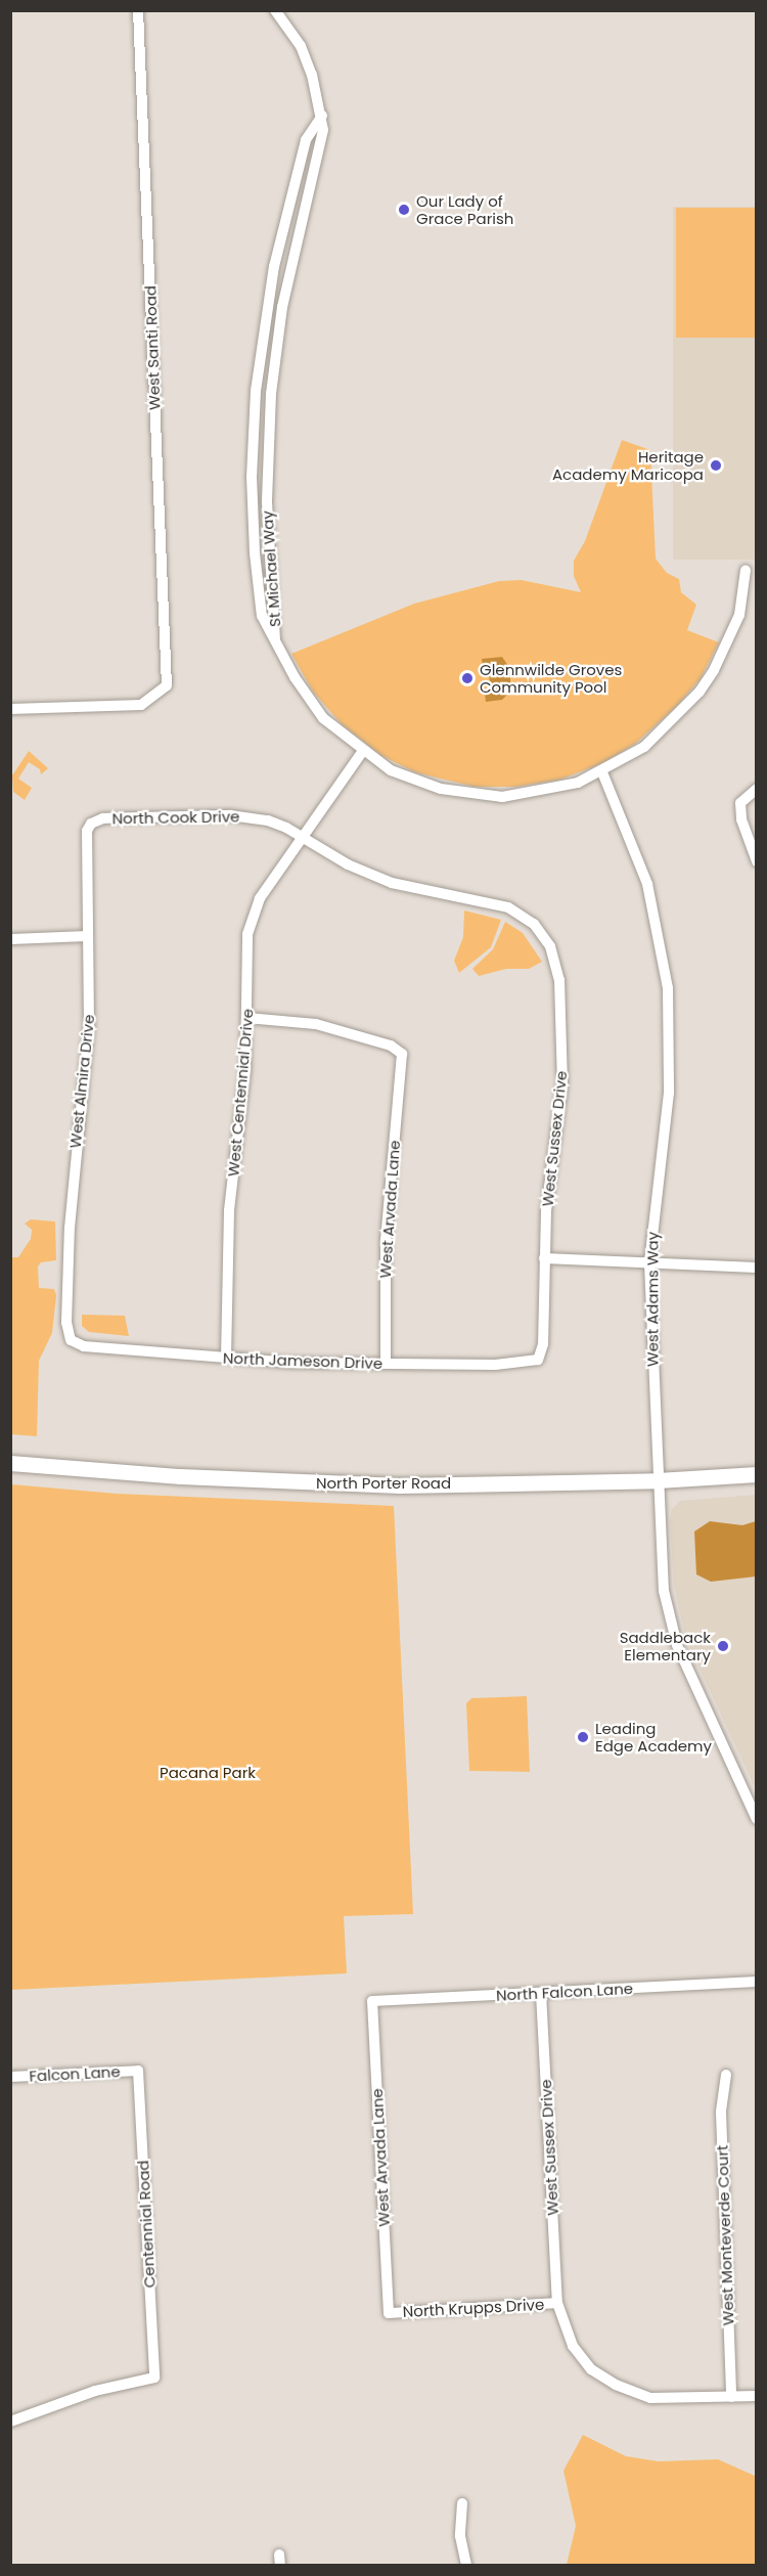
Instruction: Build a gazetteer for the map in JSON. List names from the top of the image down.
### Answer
{
  "streets": {
    "street": [
      "West Santi Road",
      "St Michael Way",
      "North Cook Drive",
      "West Almira Drive",
      "West Centennial Drive",
      "West Sussex Drive",
      "West Arvada Lane",
      "West Adams Way",
      "North Jameson Drive",
      "North Porter Road",
      "North Falcon Lane",
      "Falcon Lane",
      "Centennial Road",
      "West Monteverde Court",
      "North Krupps Drive"
    ]
  },
  "crossings": [
    ["North Cook Drive", "West Almira Drive"],
    ["North Cook Drive", "West Centennial Drive"],
    ["North Cook Drive", "West Sussex Drive"],
    ["West Almira Drive", "North Jameson Drive"],
    ["West Centennial Drive", "West Arvada Lane"],
    ["West Centennial Drive", "North Jameson Drive"],
    ["West Sussex Drive", "North Jameson Drive"],
    ["West Sussex Drive", "North Falcon Lane"],
    ["West Sussex Drive", "West Monteverde Court"],
    ["West Sussex Drive", "North Krupps Drive"],
    ["West Arvada Lane", "North Jameson Drive"],
    ["West Arvada Lane", "North Falcon Lane"],
    ["West Arvada Lane", "North Krupps Drive"],
    ["West Adams Way", "North Porter Road"],
    ["Falcon Lane", "Centennial Road"]
  ],
  "parks": ["Pacana Park"],
  "places": [
    "Our Lady of Grace Parish",
    "Heritage Academy Maricopa",
    "Glennwilde Groves Community Pool",
    "Saddleback Elementary",
    "Leading Edge Academy"
  ]
}
